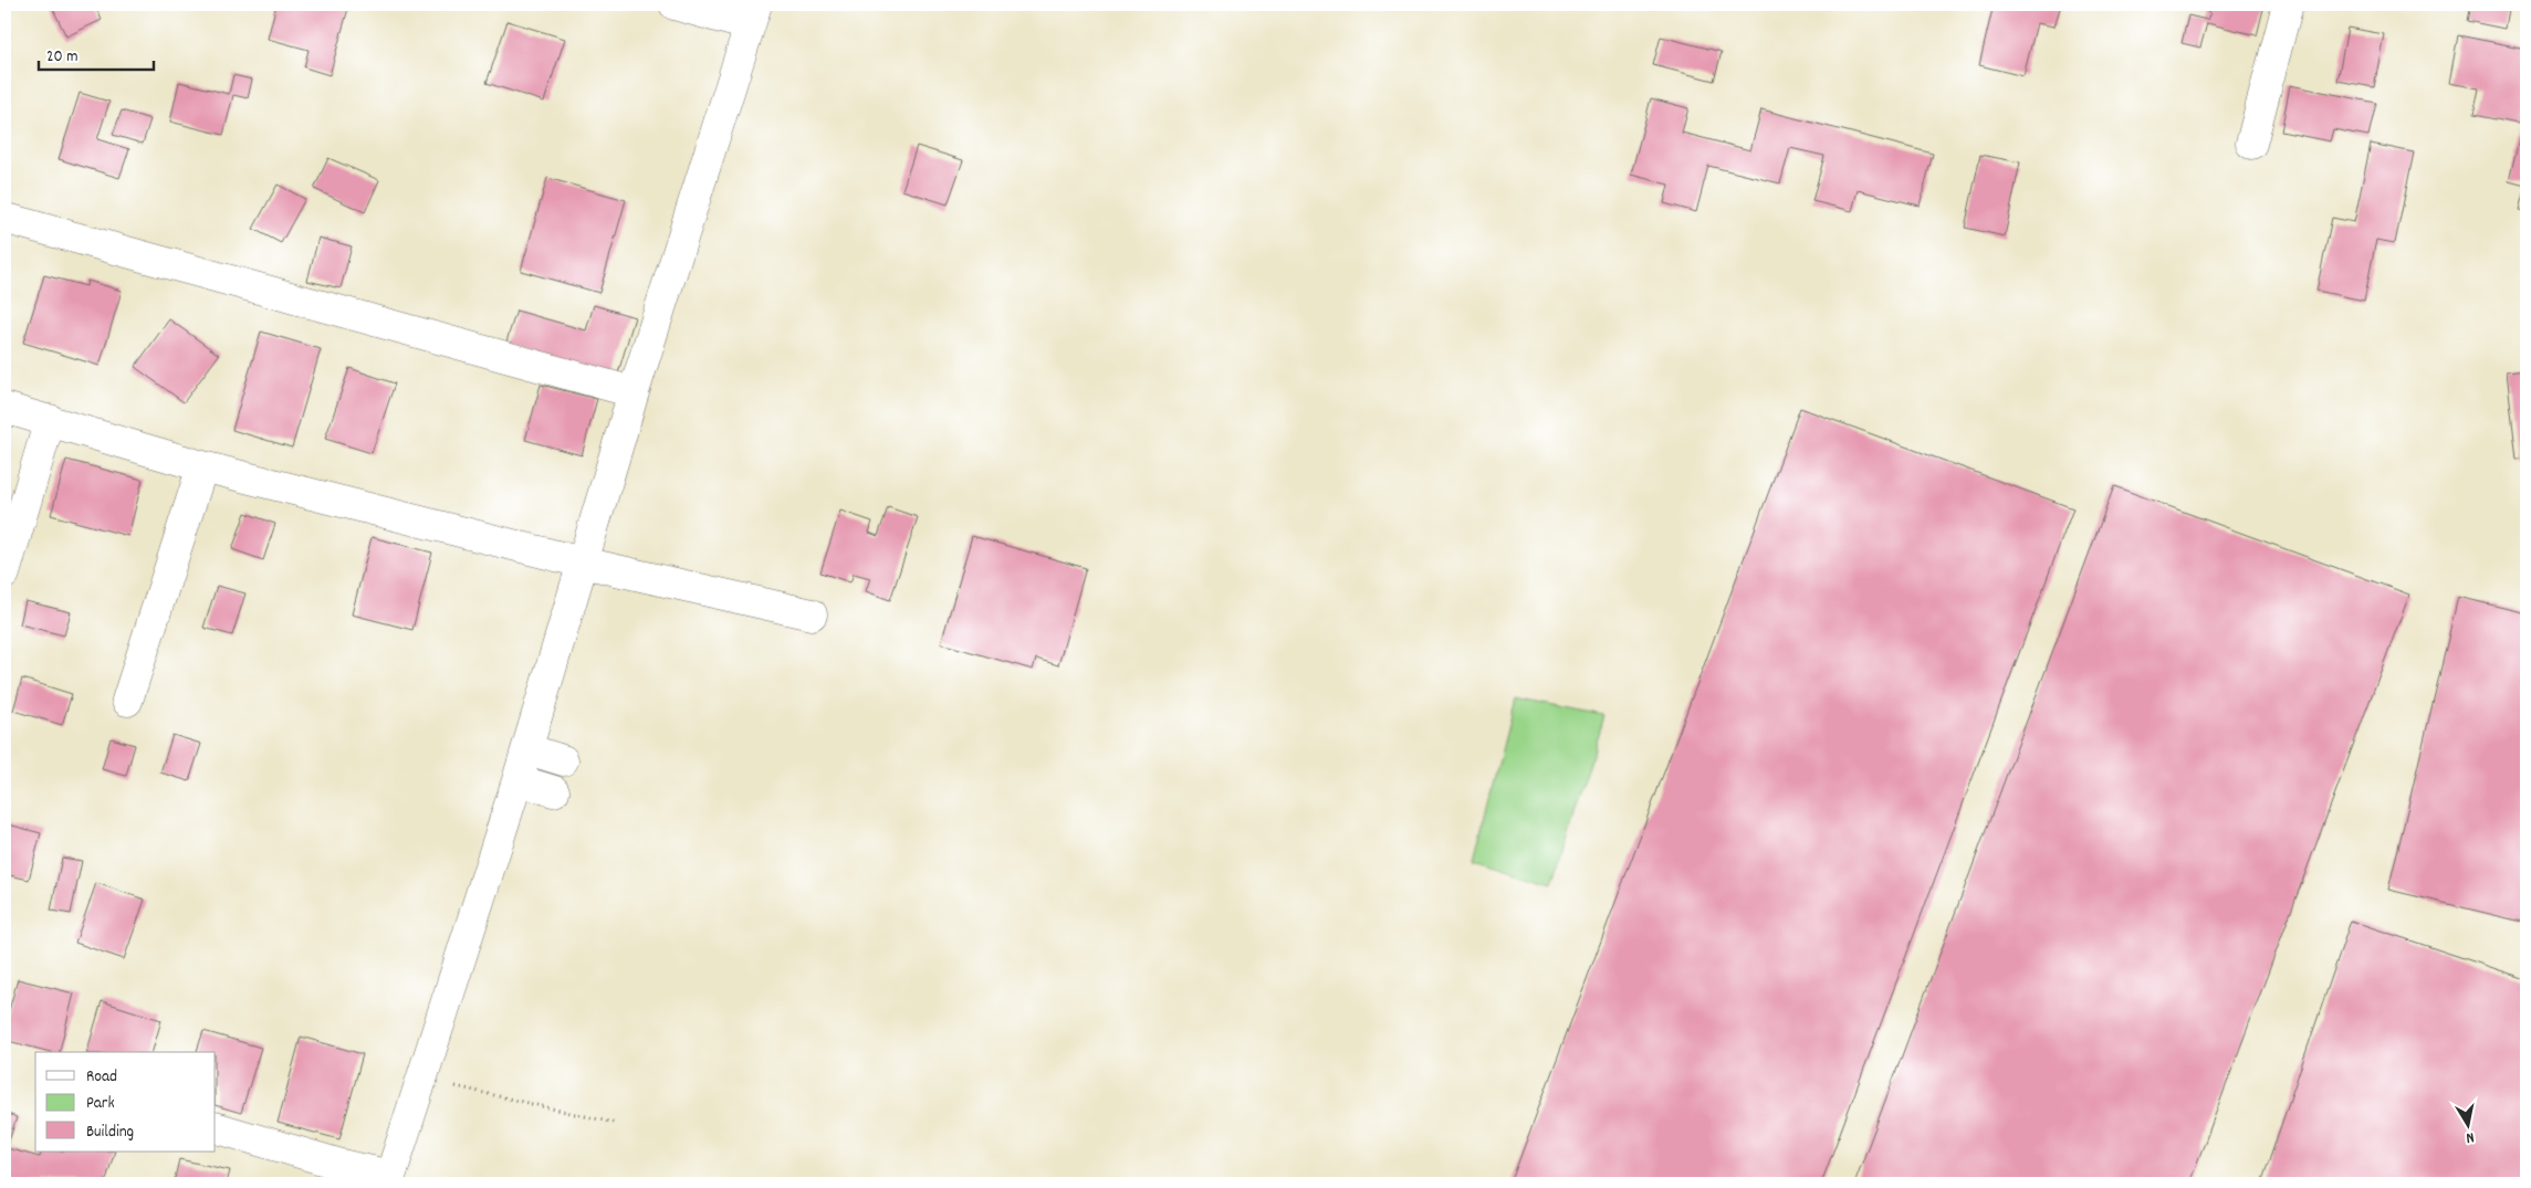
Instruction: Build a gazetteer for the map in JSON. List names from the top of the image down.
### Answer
{
  "legend": ["Road", "Park", "Building"],
  "scale_bar": "20 m",
  "north": "bottom"
}
